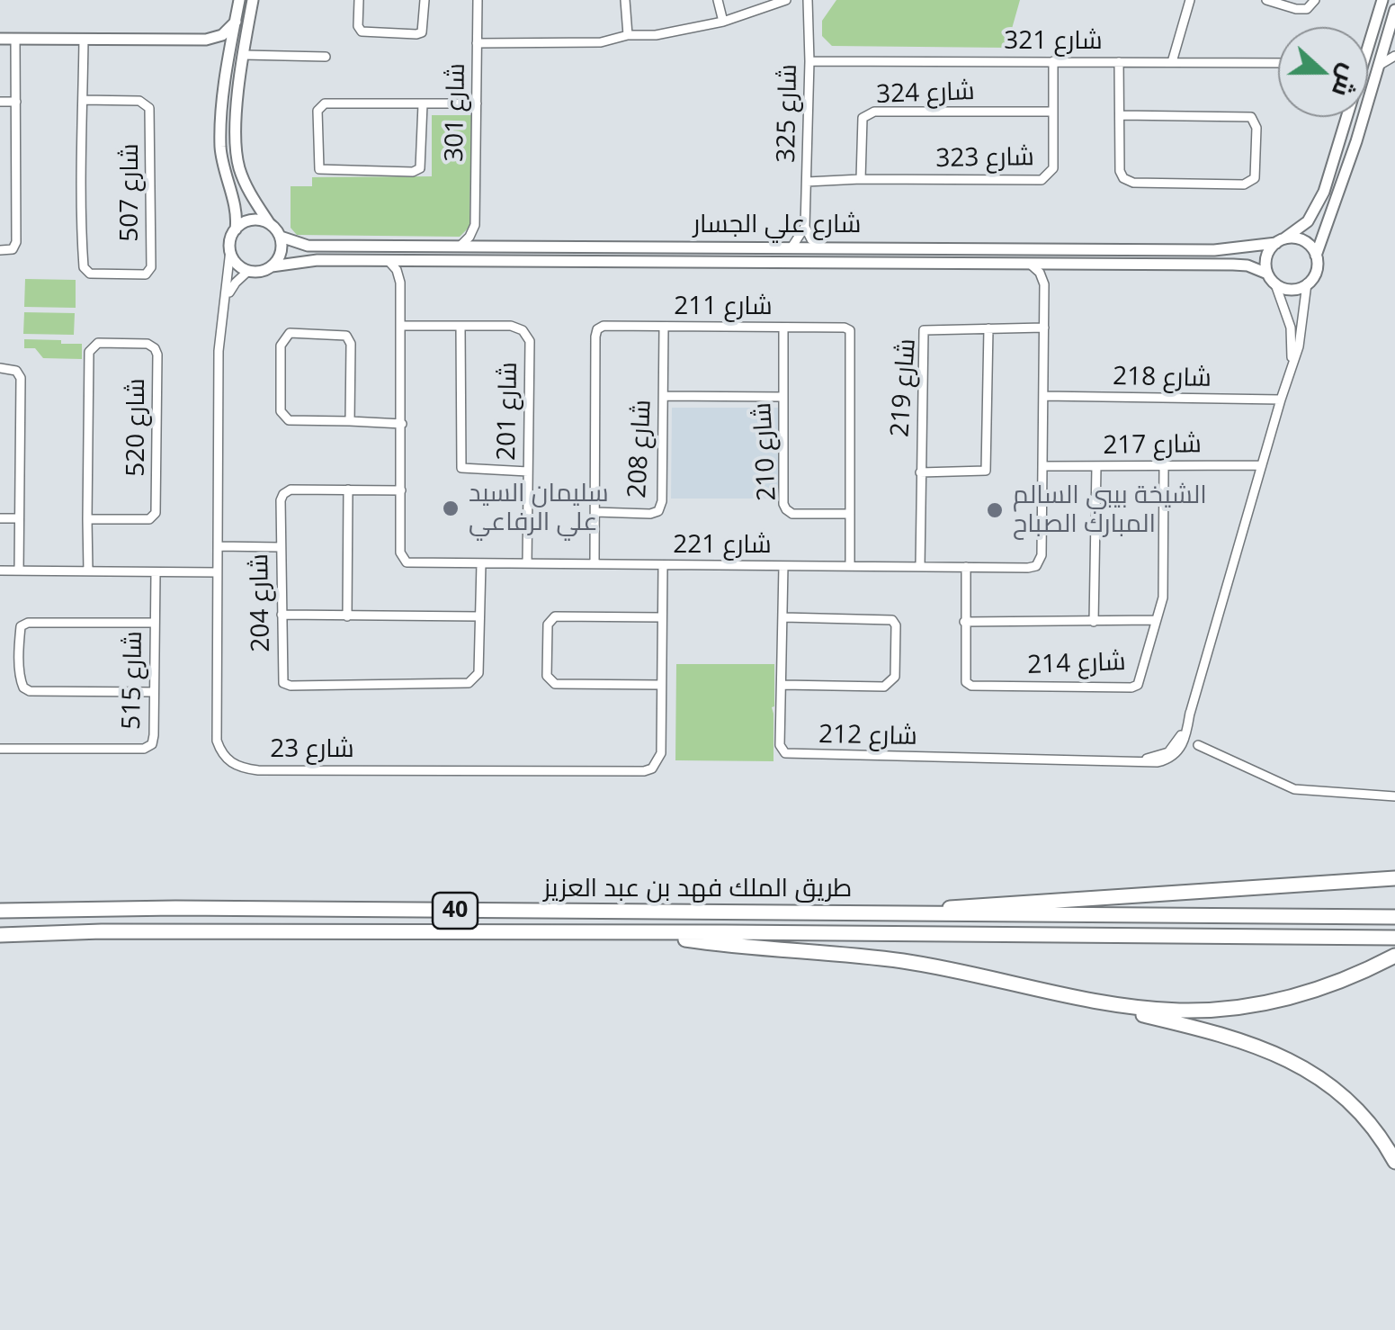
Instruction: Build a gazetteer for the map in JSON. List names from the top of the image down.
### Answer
{
  "streets": {
    "highway": ["طريق الملك فهد بن عبد العزيز", "40"],
    "street": [
      "شارع 321",
      "شارع 324",
      "شارع 301",
      "شارع 325",
      "شارع 323",
      "شارع 507",
      "شارع علي الجسار",
      "شارع 211",
      "شارع 218",
      "شارع 219",
      "شارع 201",
      "شارع 520",
      "شارع 217",
      "شارع 208",
      "شارع 210",
      "شارع 221",
      "شارع 204",
      "شارع 214",
      "شارع 515",
      "شارع 212",
      "شارع 23"
    ]
  },
  "crossings": [
    ["شارع 321", "شارع 325"],
    ["شارع 321", "شارع 323"],
    ["شارع 324", "شارع 323"],
    ["شارع 325", "شارع 323"],
    ["شارع علي الجسار", "شارع 221"],
    ["شارع علي الجسار", "شارع 212"],
    ["شارع علي الجسار", "شارع 23"],
    ["شارع 211", "شارع 208"],
    ["شارع 211", "شارع 210"],
    ["شارع 211", "شارع 221"],
    ["شارع 218", "شارع 221"],
    ["شارع 218", "شارع 212"],
    ["شارع 219", "شارع 221"],
    ["شارع 201", "شارع 221"],
    ["شارع 217", "شارع 221"],
    ["شارع 217", "شارع 214"],
    ["شارع 217", "شارع 212"],
    ["شارع 221", "شارع 204"],
    ["شارع 221", "شارع 214"],
    ["شارع 221", "شارع 212"],
    ["شارع 221", "شارع 23"]
  ],
  "places": ["سليمان السيد علي الرفاعي", "الشيخة بيبي السالم المبارك الصباح"],
  "north": "right"
}
